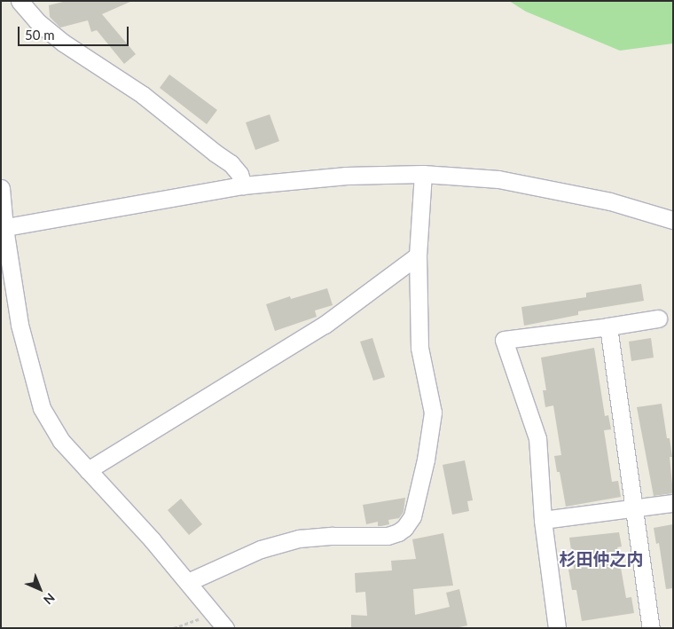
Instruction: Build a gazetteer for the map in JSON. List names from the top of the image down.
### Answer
{
  "districts": ["杉田仲之内"],
  "scale_bar": "50 m",
  "north": "bottom right"
}
